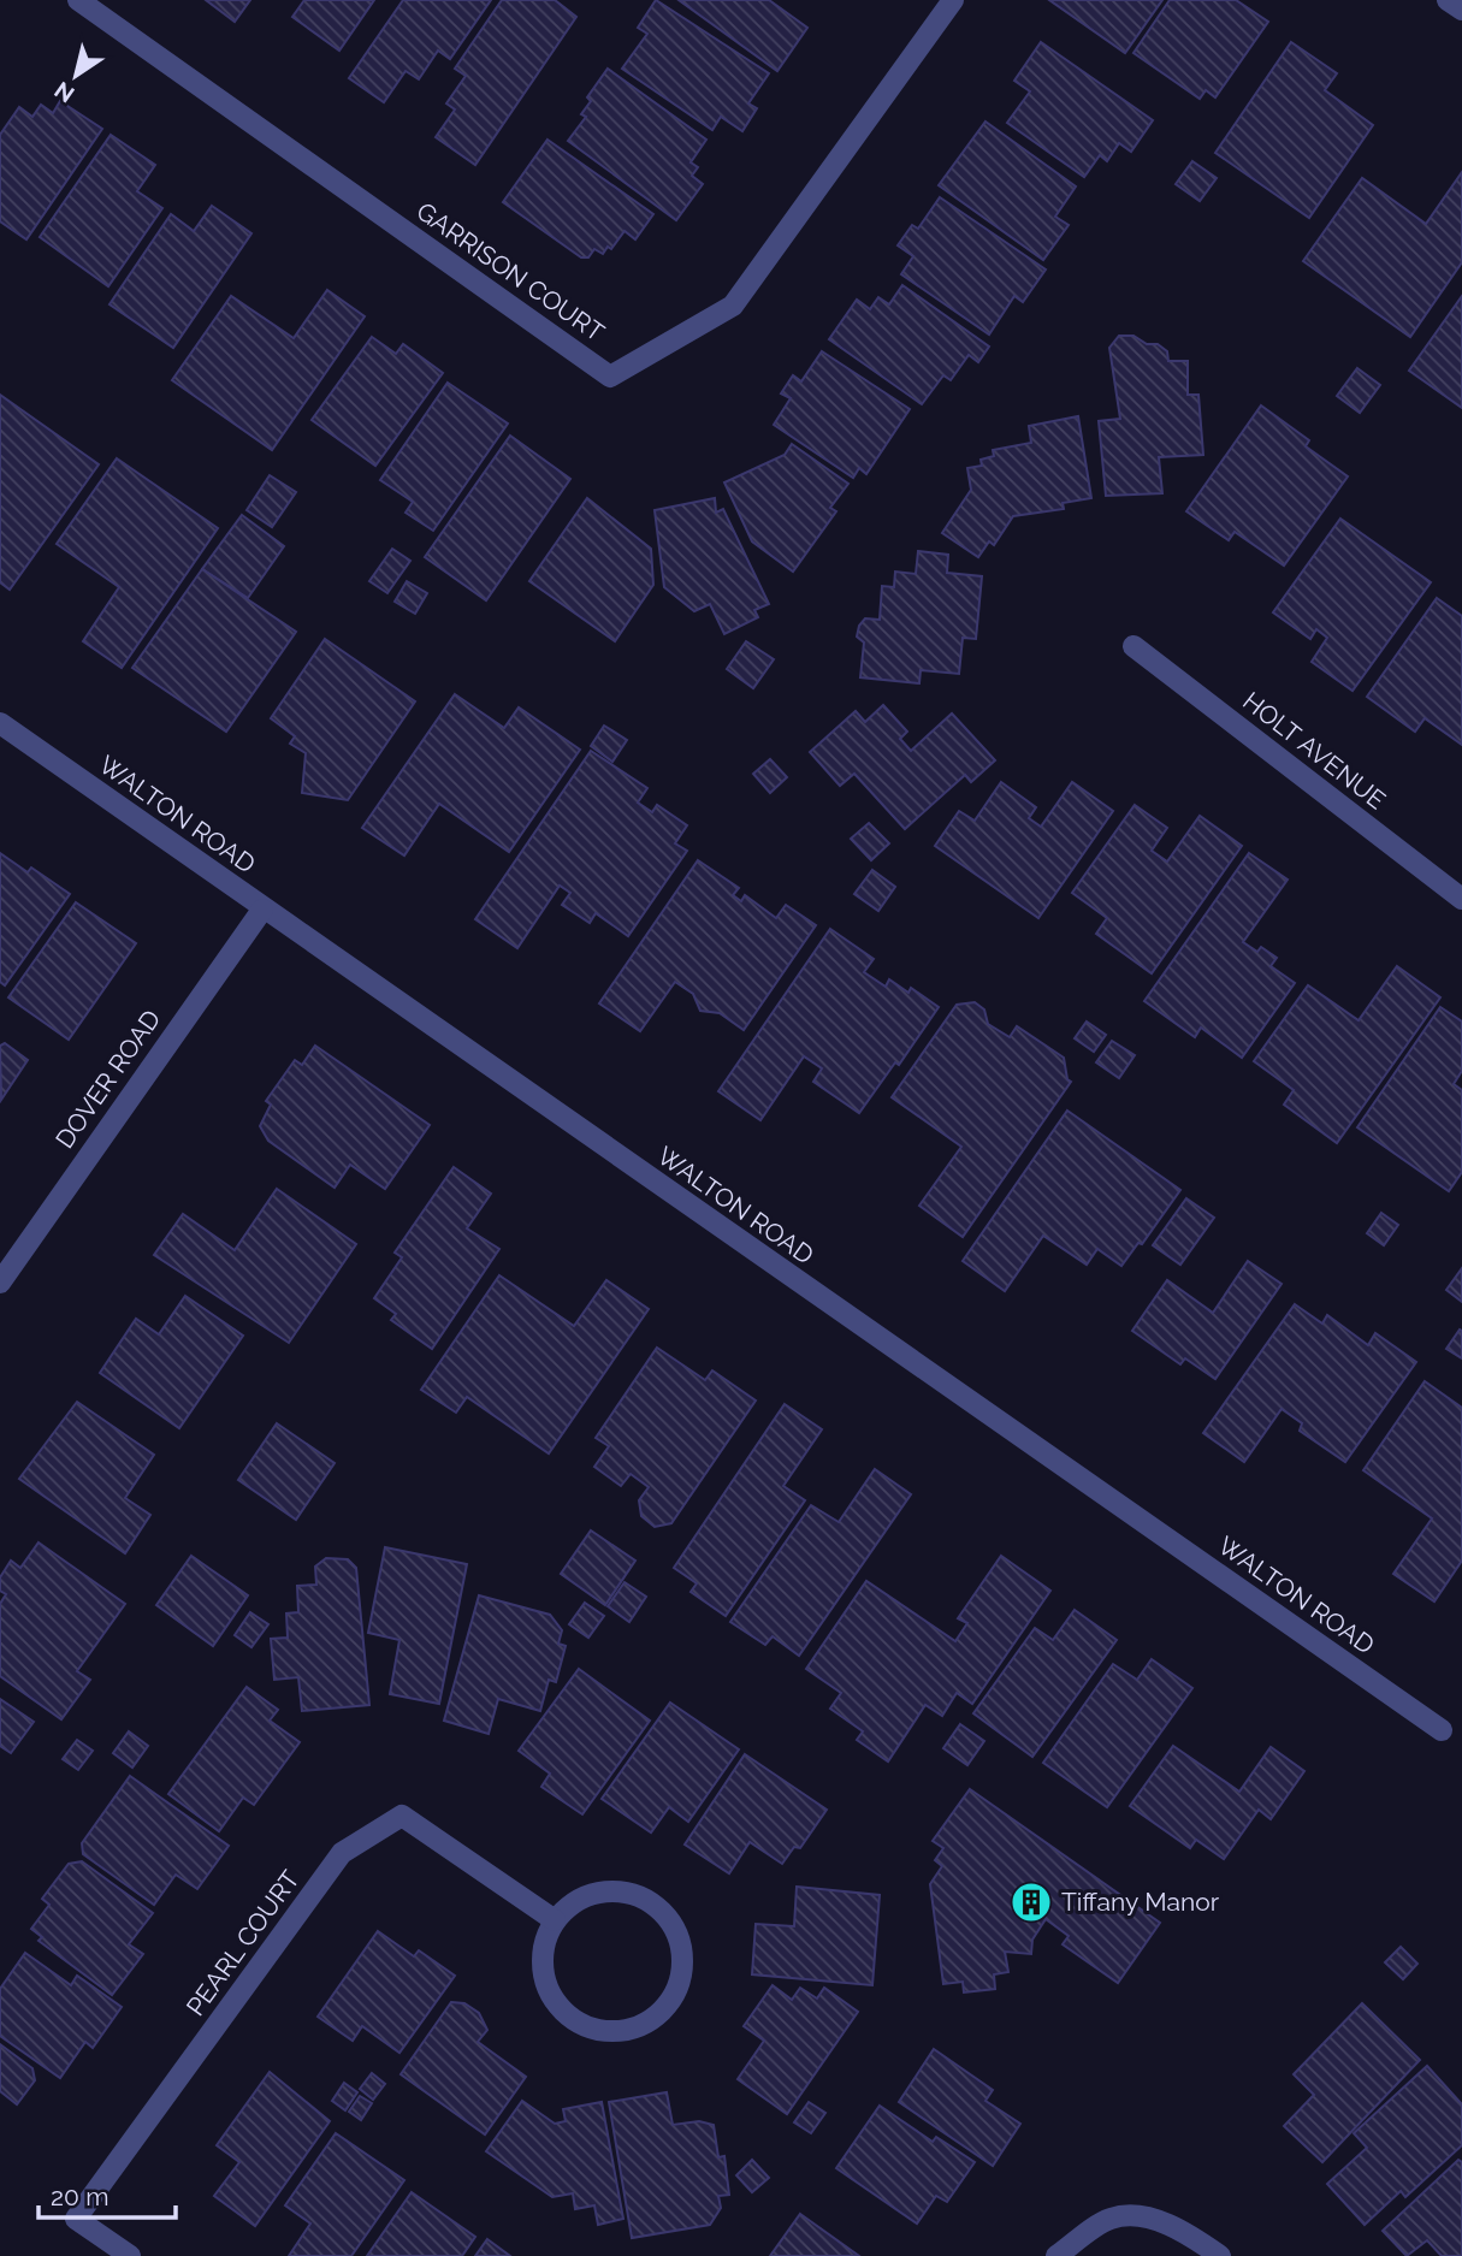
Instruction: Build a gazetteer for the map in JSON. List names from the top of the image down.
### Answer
{
  "streets": {
    "street": [
      "GARRISON COURT",
      "HOLT AVENUE",
      "WALTON ROAD",
      "DOVER ROAD",
      "PEARL COURT"
    ]
  },
  "crossings": [
    ["WALTON ROAD", "DOVER ROAD"]
  ],
  "places": {
    "building": ["Tiffany Manor"]
  },
  "scale_bar": "20 m",
  "north": "bottom left"
}
